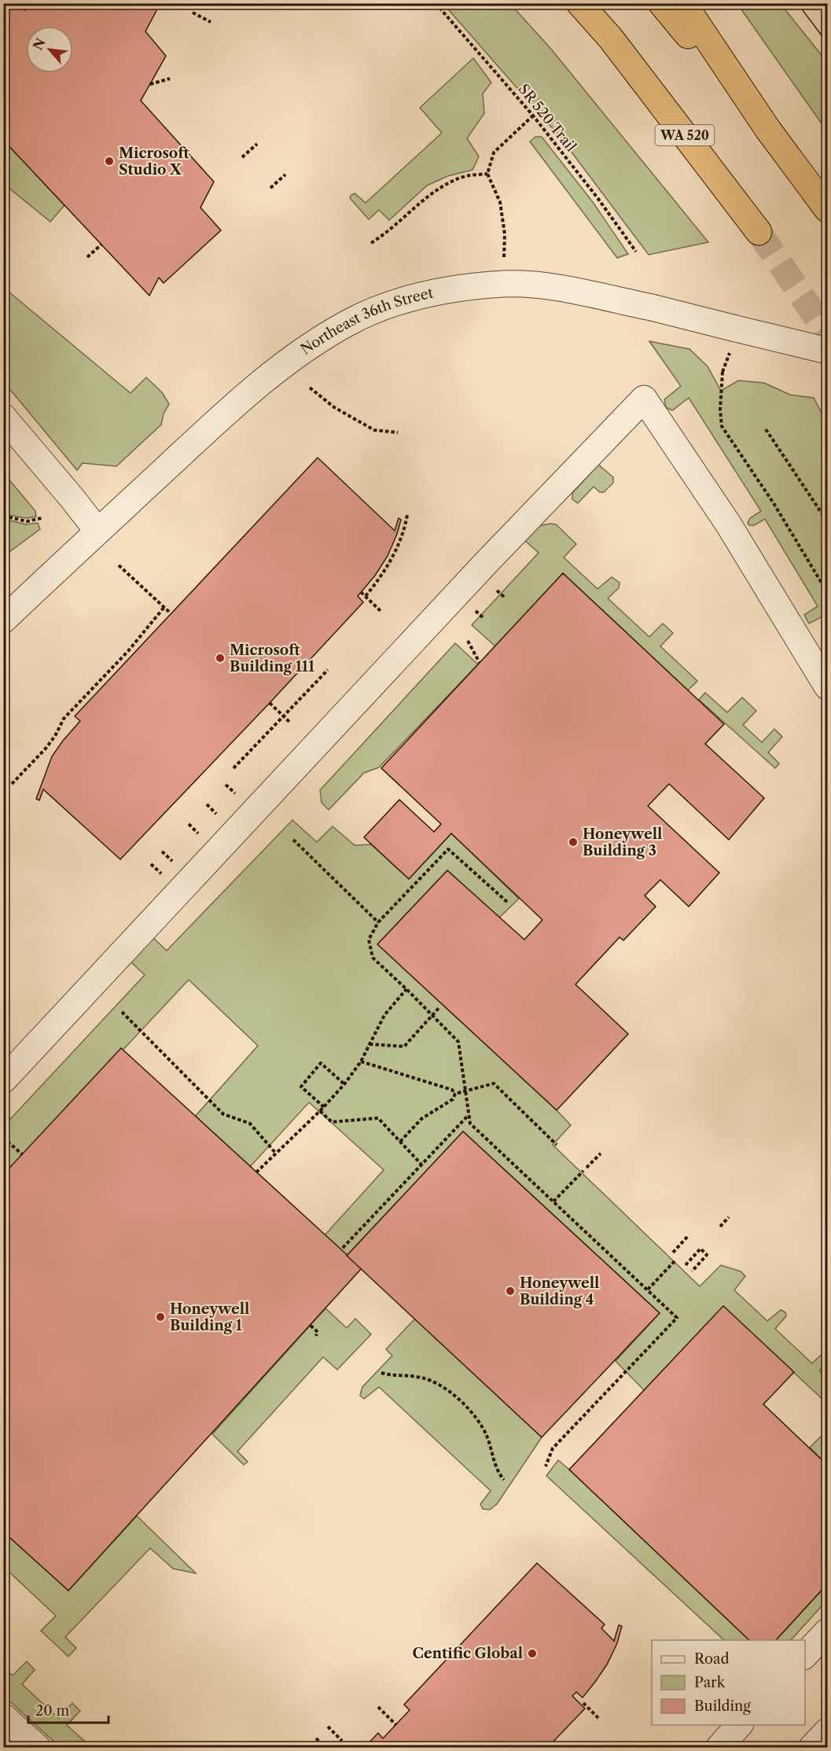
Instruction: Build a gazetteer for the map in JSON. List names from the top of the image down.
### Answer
{
  "streets": {
    "highway": ["WA 520"],
    "street": ["Northeast 36th Street"],
    "path": ["SR 520 Trail"]
  },
  "places": [
    "Microsoft Studio X",
    "Microsoft Building 111",
    "Honeywell Building 3",
    "Honeywell Building 4",
    "Honeywell Building 1",
    "Centific Global"
  ],
  "legend": ["Road", "Park", "Building"],
  "scale_bar": "20 m",
  "north": "top left"
}
